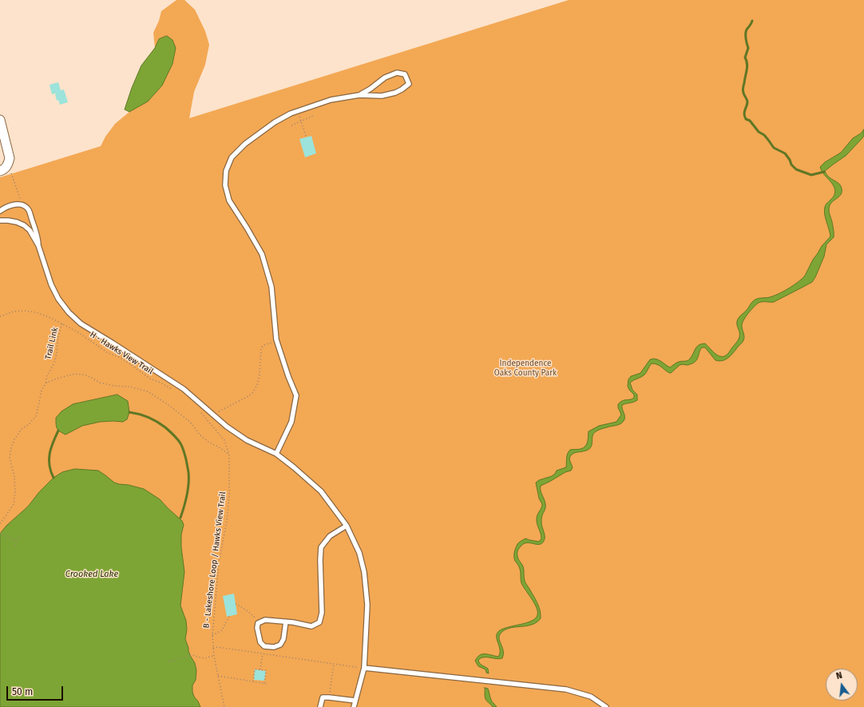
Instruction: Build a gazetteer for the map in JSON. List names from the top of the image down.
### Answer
{
  "streets": {
    "path": ["Trail Link", "H - Hawks View Trail", "B - Lakeshore Loop / Hawks View Trail"]
  },
  "crossings": [
    ["Trail Link", "H - Hawks View Trail"]
  ],
  "water": ["Crooked Lake"],
  "parks": ["Independence Oaks County Park"],
  "scale_bar": "50 m",
  "north": "top"
}
